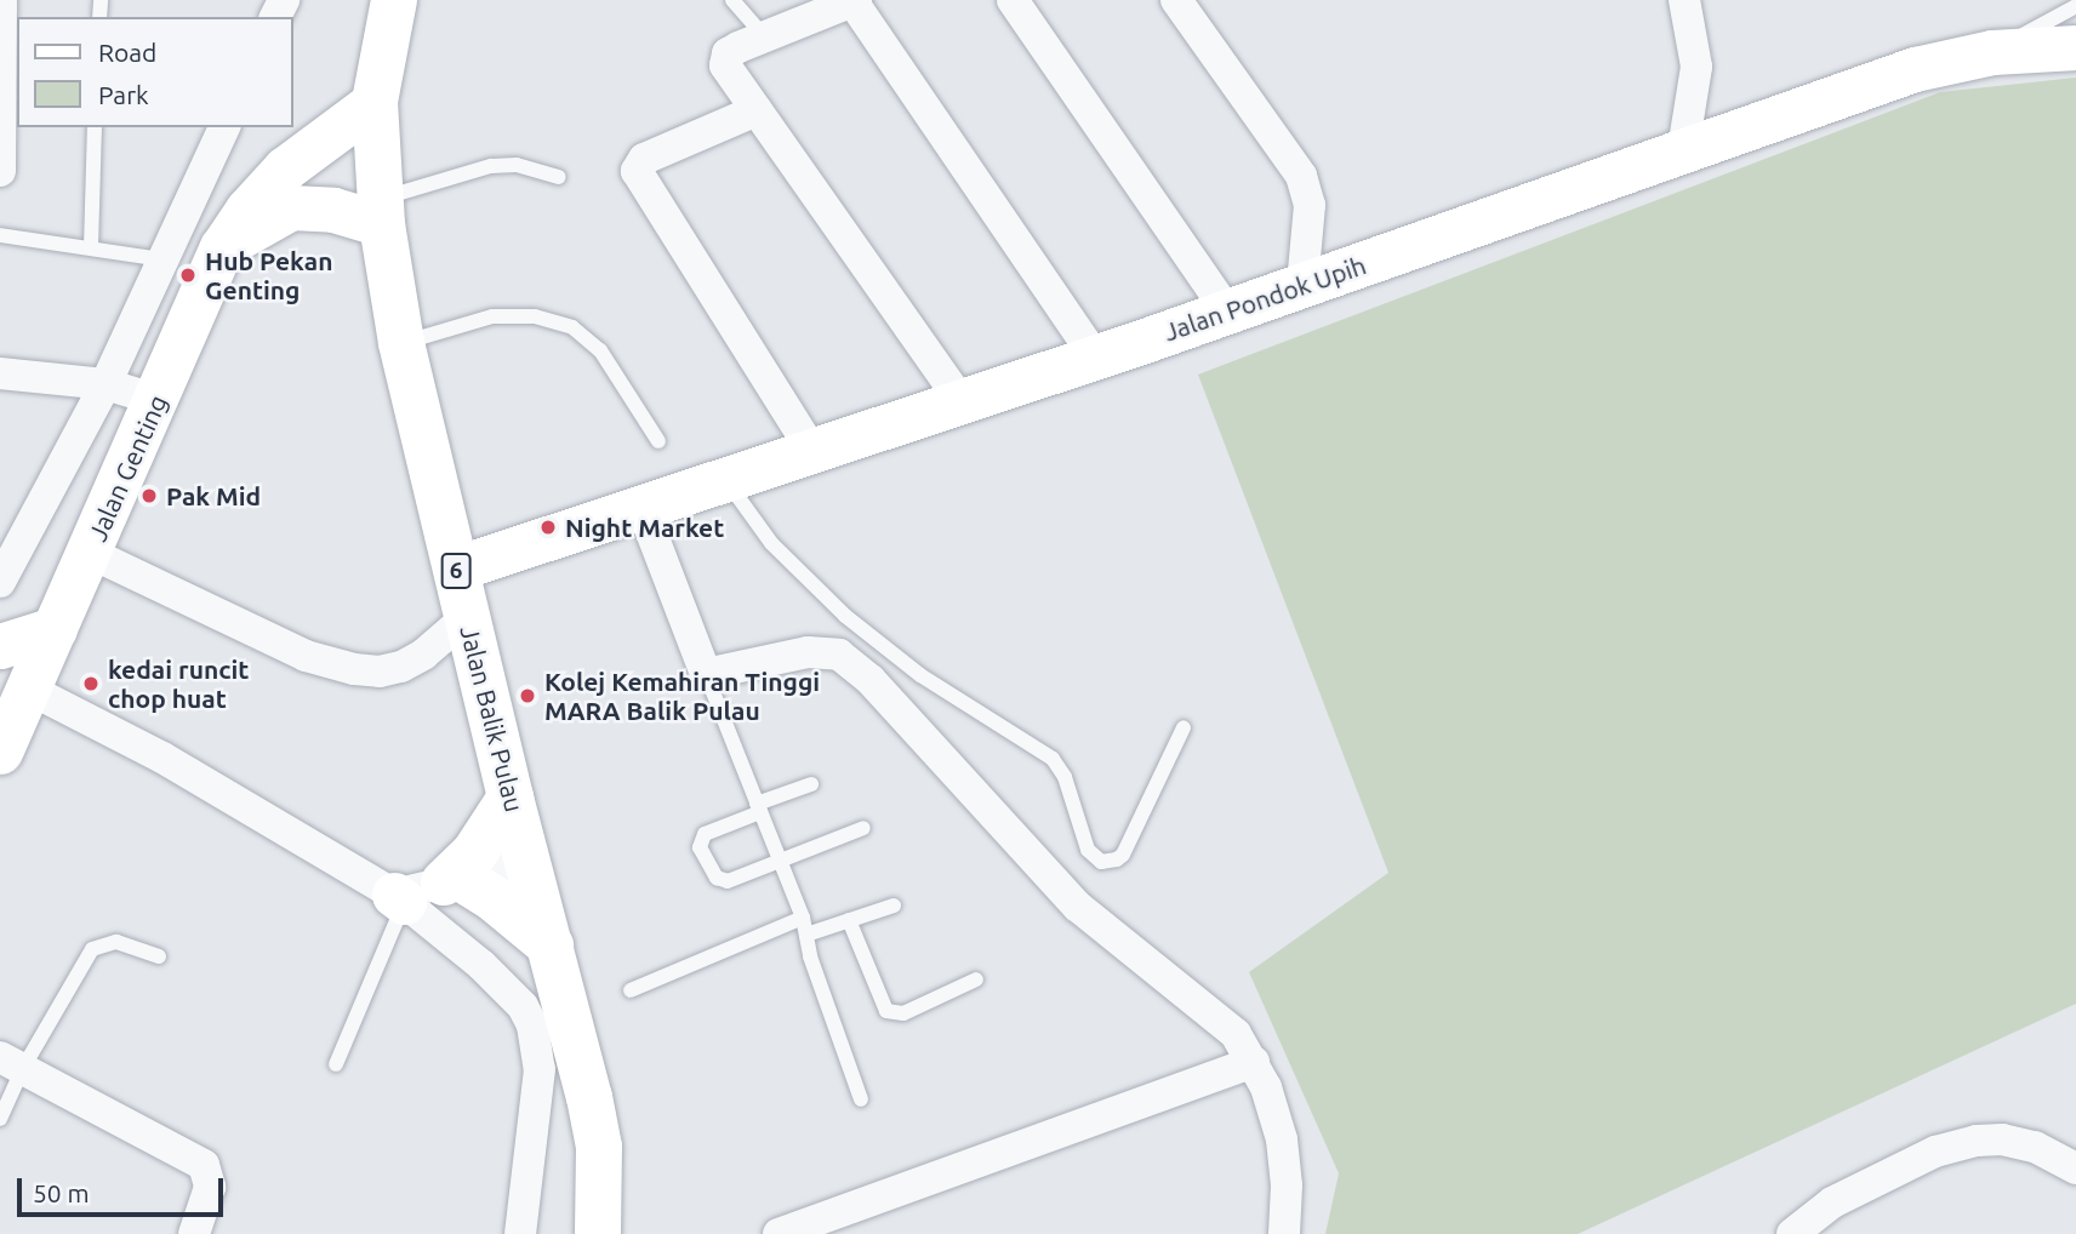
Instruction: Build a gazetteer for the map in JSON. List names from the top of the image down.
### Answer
{
  "streets": {
    "main road": [
      "Jalan Pondok Upih",
      "Jalan Genting",
      "6",
      "Jalan Balik Pulau"
    ]
  },
  "crossings": [
    ["Jalan Pondok Upih", "Jalan Balik Pulau"],
    ["Jalan Genting", "Jalan Balik Pulau"]
  ],
  "places": [
    "Hub Pekan Genting",
    "Pak Mid",
    "Night Market",
    "kedai runcit chop huat",
    "Kolej Kemahiran Tinggi MARA Balik Pulau"
  ],
  "legend": ["Road", "Park"],
  "scale_bar": "50 m"
}
